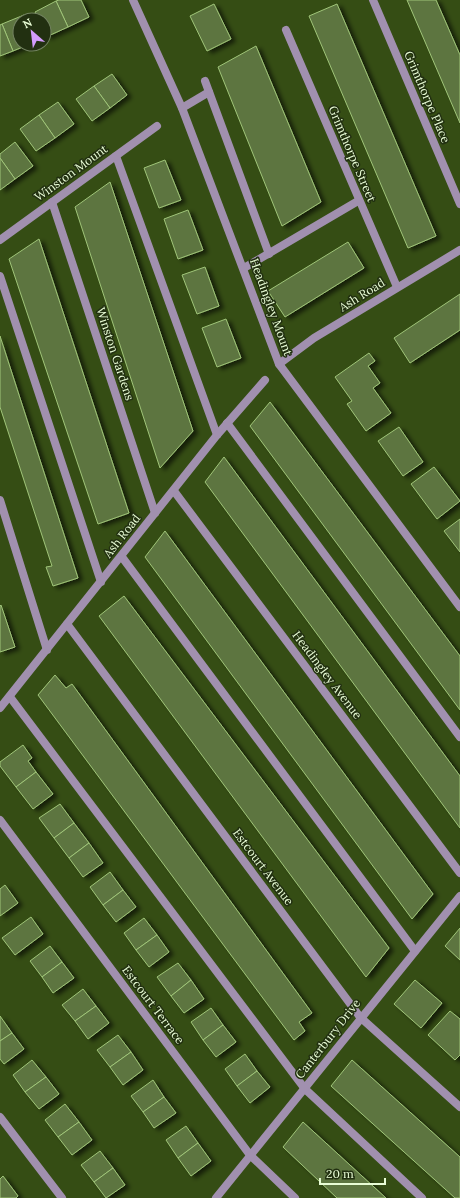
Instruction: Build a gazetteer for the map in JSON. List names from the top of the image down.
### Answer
{
  "streets": {
    "street": [
      "Grimthorpe Place",
      "Grimthorpe Street",
      "Winston Mount",
      "Ash Road",
      "Headingley Mount",
      "Winston Gardens",
      "Headingley Avenue",
      "Estcourt Avenue",
      "Estcourt Terrace",
      "Canterbury Drive"
    ]
  },
  "crossings": [
    ["Grimthorpe Street", "Ash Road"],
    ["Winston Mount", "Winston Gardens"],
    ["Ash Road", "Headingley Mount"],
    ["Ash Road", "Winston Gardens"],
    ["Ash Road", "Headingley Avenue"],
    ["Ash Road", "Estcourt Avenue"],
    ["Estcourt Avenue", "Canterbury Drive"],
    ["Estcourt Terrace", "Canterbury Drive"]
  ],
  "scale_bar": "20 m",
  "north": "top left"
}
